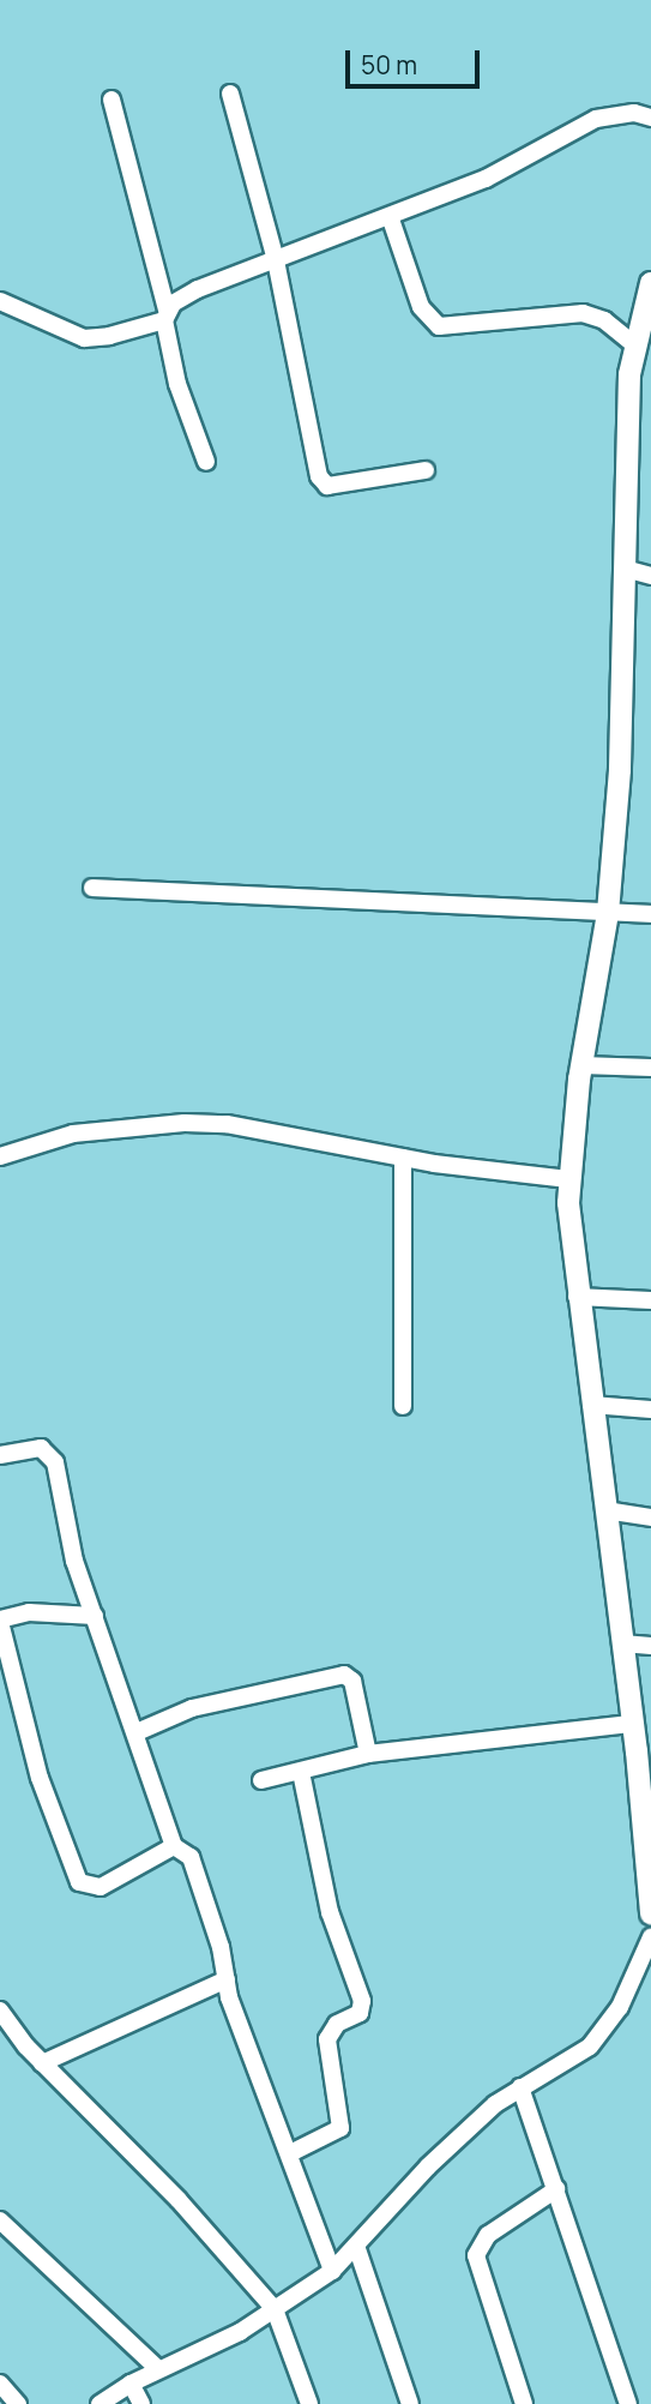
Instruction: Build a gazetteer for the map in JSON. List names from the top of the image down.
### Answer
{
  "scale_bar": "50 m"
}
